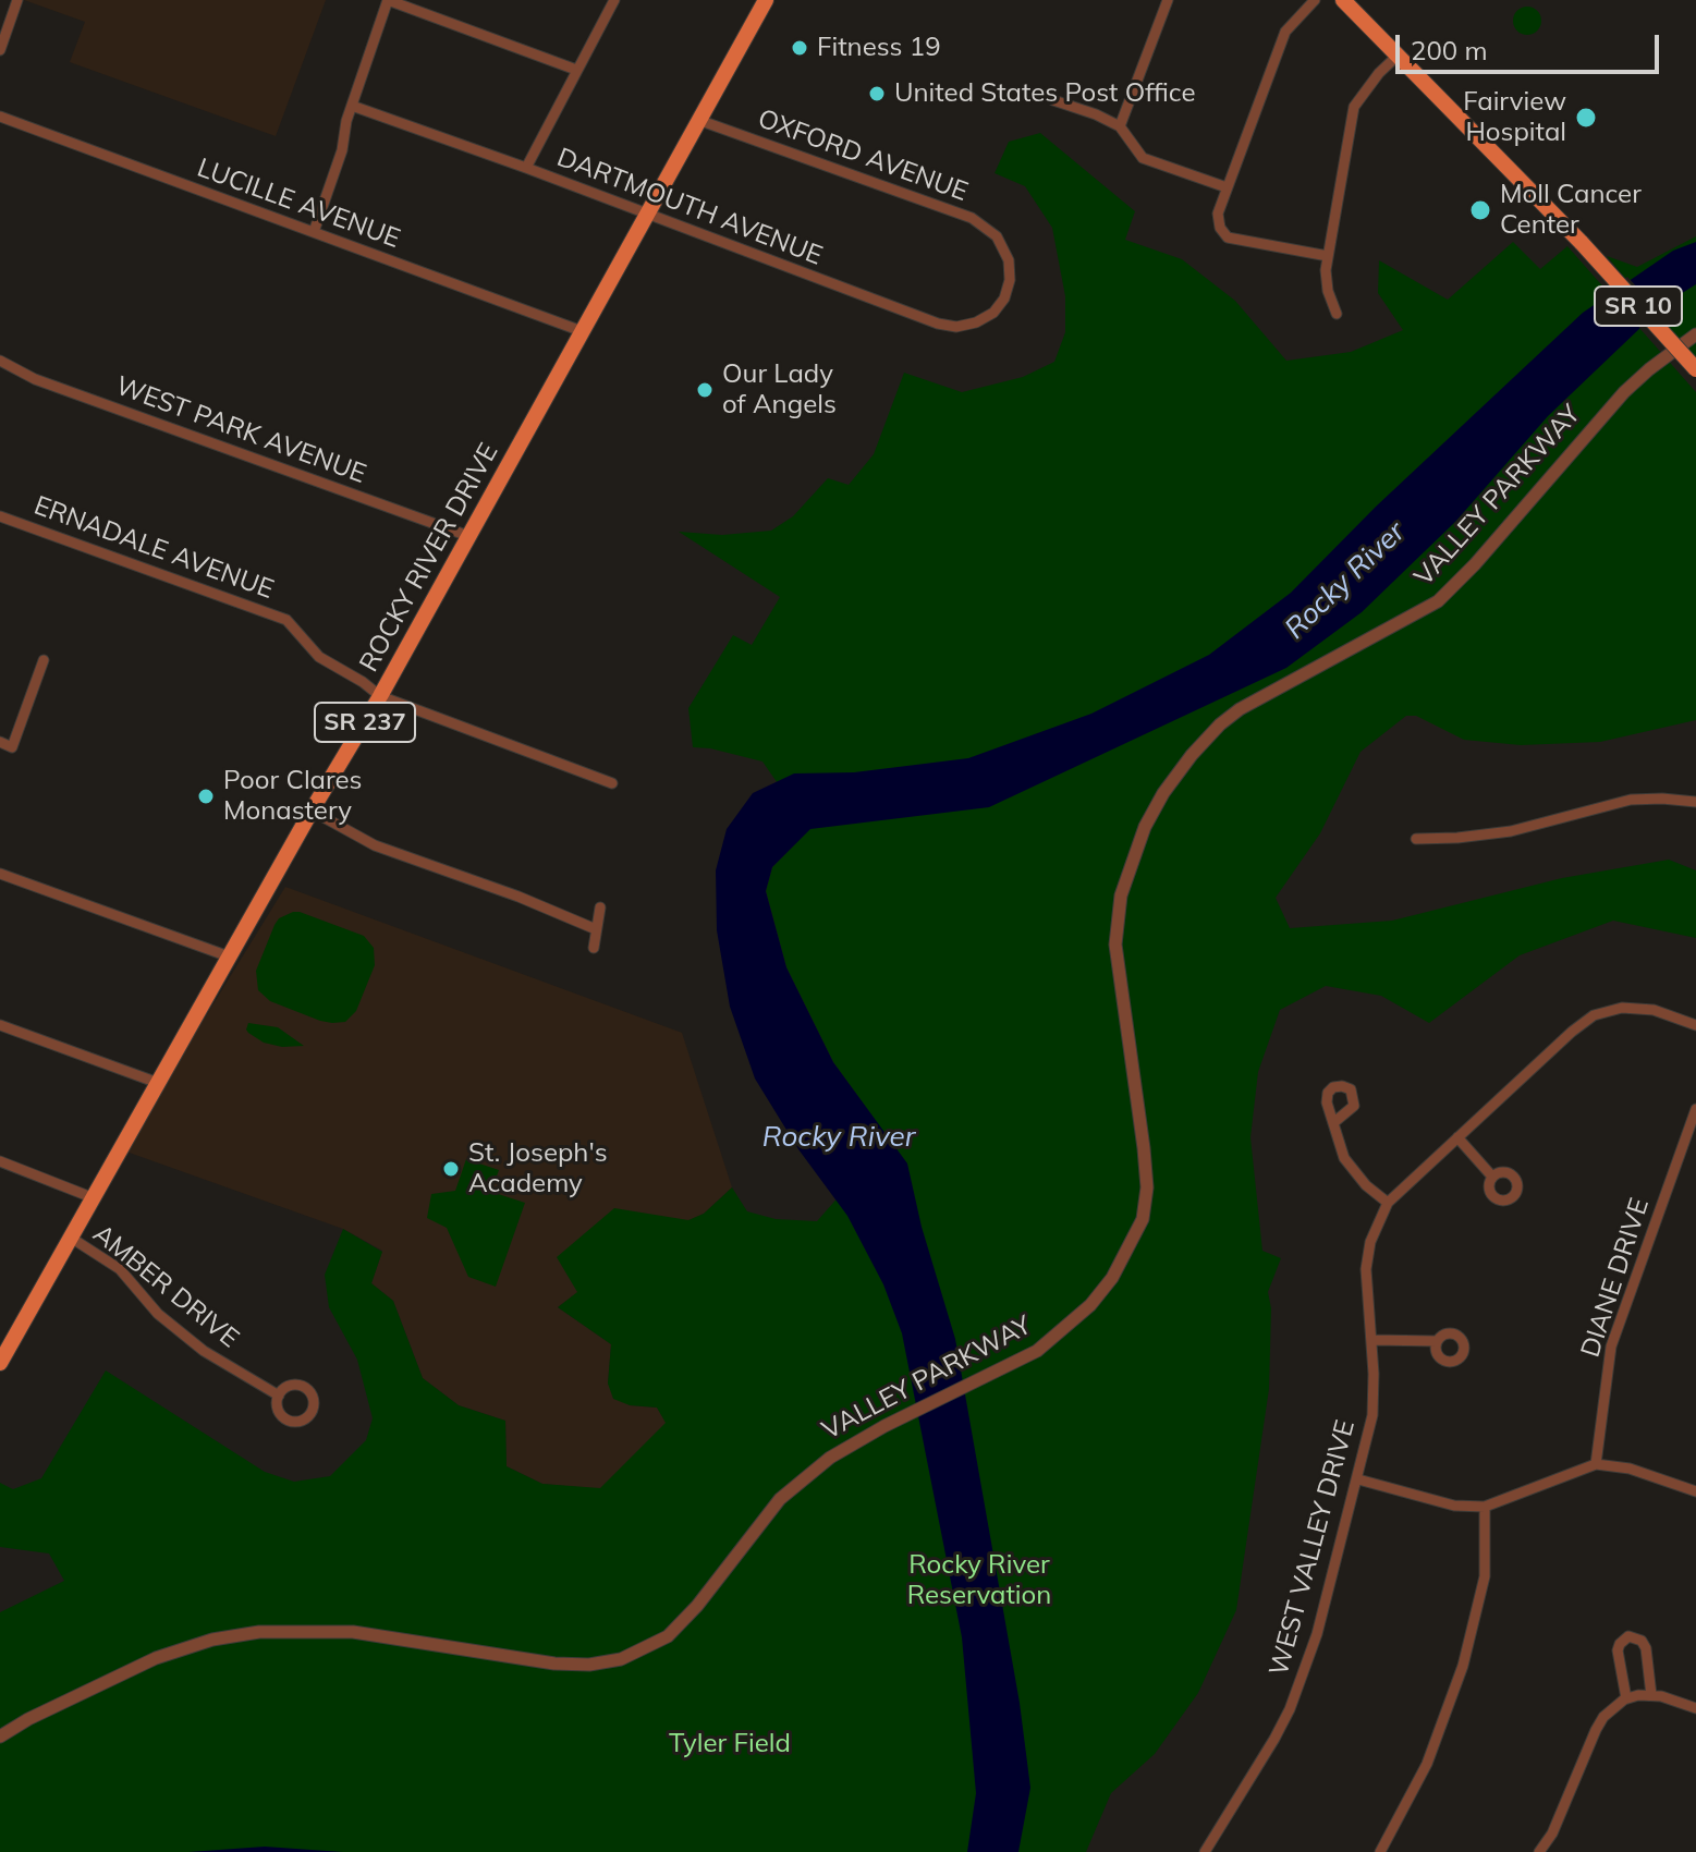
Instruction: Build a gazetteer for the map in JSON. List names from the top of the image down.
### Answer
{
  "streets": {
    "main road": ["SR 10", "ROCKY RIVER DRIVE", "SR 237"],
    "street": [
      "OXFORD AVENUE",
      "LUCILLE AVENUE",
      "DARTMOUTH AVENUE",
      "WEST PARK AVENUE",
      "VALLEY PARKWAY",
      "ERNADALE AVENUE",
      "DIANE DRIVE",
      "AMBER DRIVE",
      "WEST VALLEY DRIVE"
    ]
  },
  "crossings": [
    ["OXFORD AVENUE", "DARTMOUTH AVENUE"],
    ["OXFORD AVENUE", "ROCKY RIVER DRIVE"],
    ["LUCILLE AVENUE", "ROCKY RIVER DRIVE"],
    ["DARTMOUTH AVENUE", "ROCKY RIVER DRIVE"],
    ["WEST PARK AVENUE", "ROCKY RIVER DRIVE"],
    ["ERNADALE AVENUE", "ROCKY RIVER DRIVE"],
    ["ROCKY RIVER DRIVE", "AMBER DRIVE"]
  ],
  "water": ["Rocky River"],
  "parks": ["Rocky River Reservation", "Tyler Field"],
  "places": [
    "Fitness 19",
    "United States Post Office",
    "Fairview Hospital",
    "Moll Cancer Center",
    "Our Lady of Angels",
    "Poor Clares Monastery",
    "St. Joseph's Academy"
  ],
  "scale_bar": "200 m"
}
